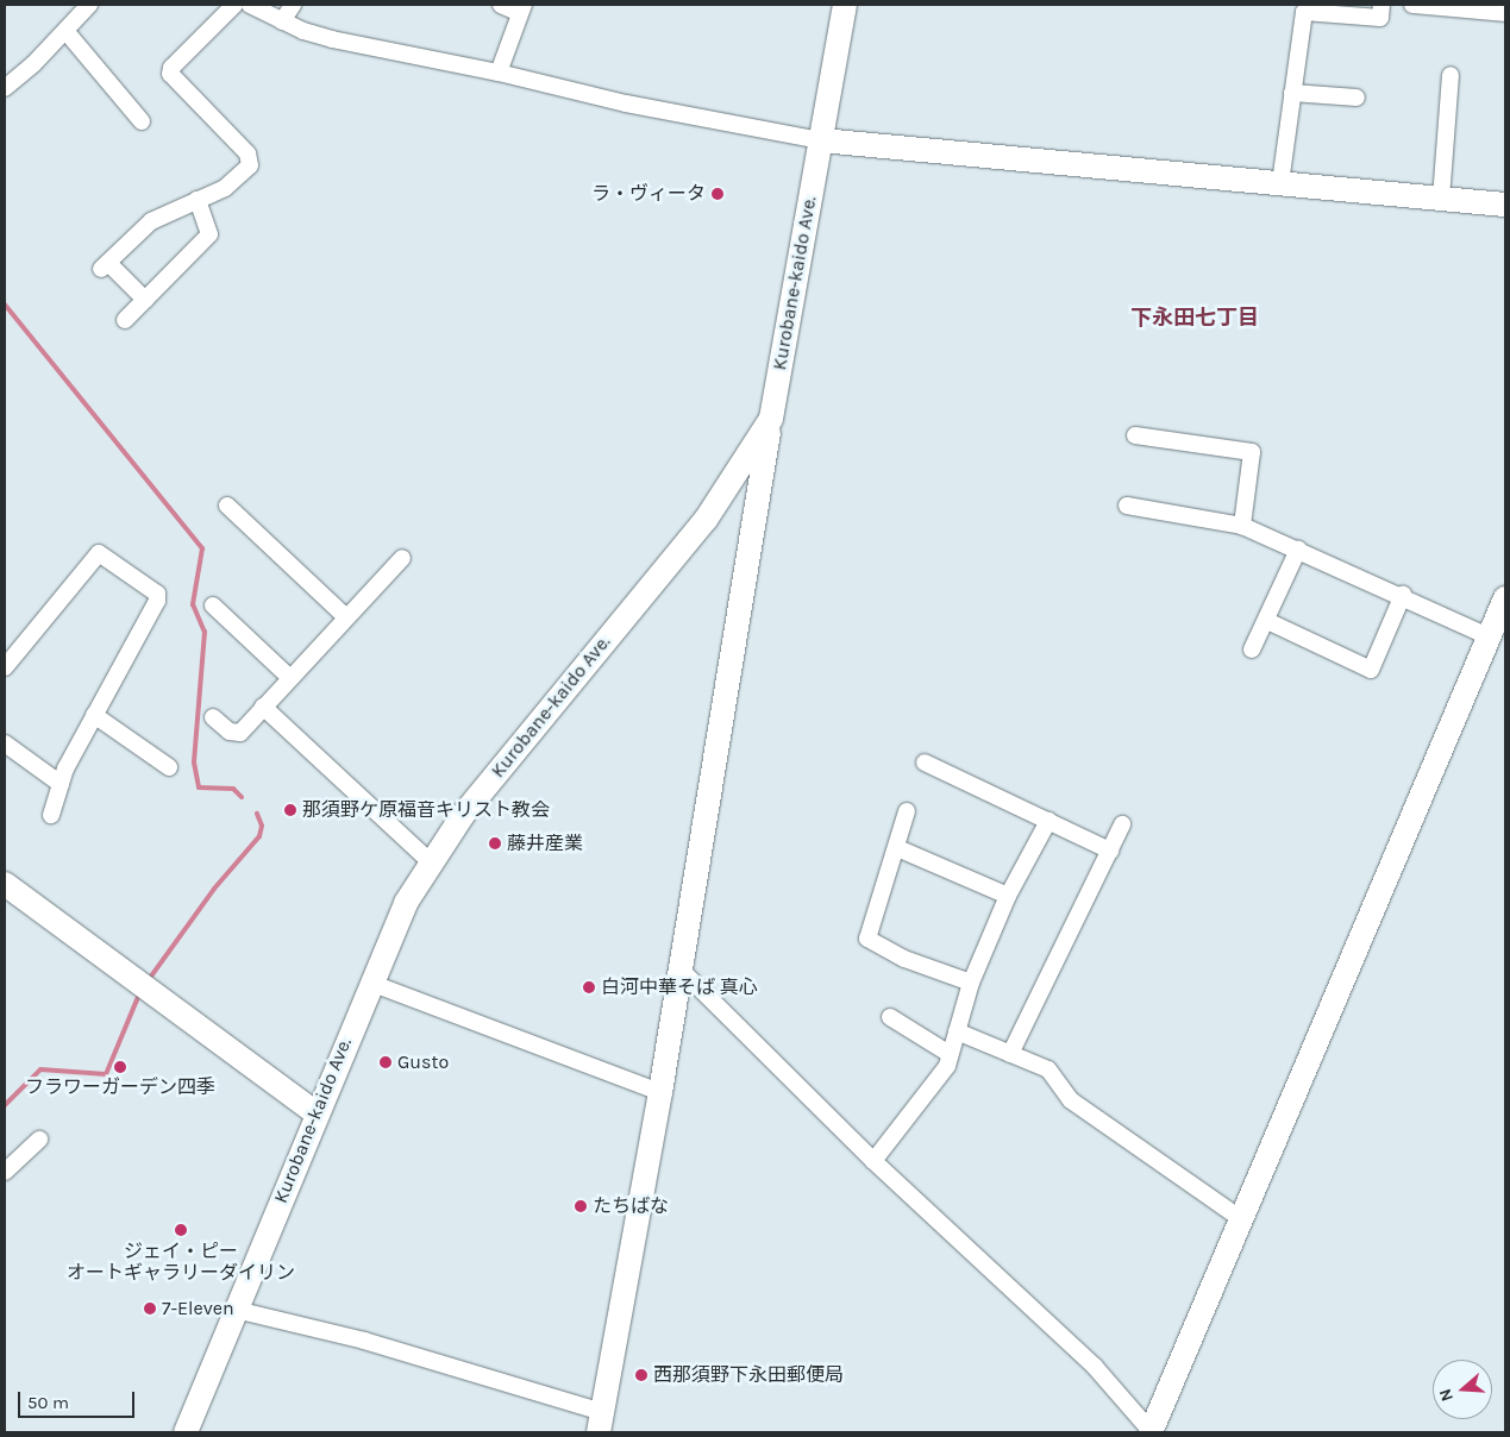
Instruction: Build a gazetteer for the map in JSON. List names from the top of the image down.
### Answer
{
  "streets": {
    "street": ["Kurobane-kaido Ave."]
  },
  "districts": ["下永田七丁目"],
  "places": [
    "ラ・ヴィータ",
    "那須野ケ原福音キリスト教会",
    "藤井産業",
    "白河中華そば 真心",
    "Gusto",
    "フラワーガーデン四季",
    "たちばな",
    "ジェイ・ピー オートギャラリーダイリン",
    "7-Eleven",
    "西那須野下永田郵便局"
  ],
  "scale_bar": "50 m",
  "north": "left"
}
